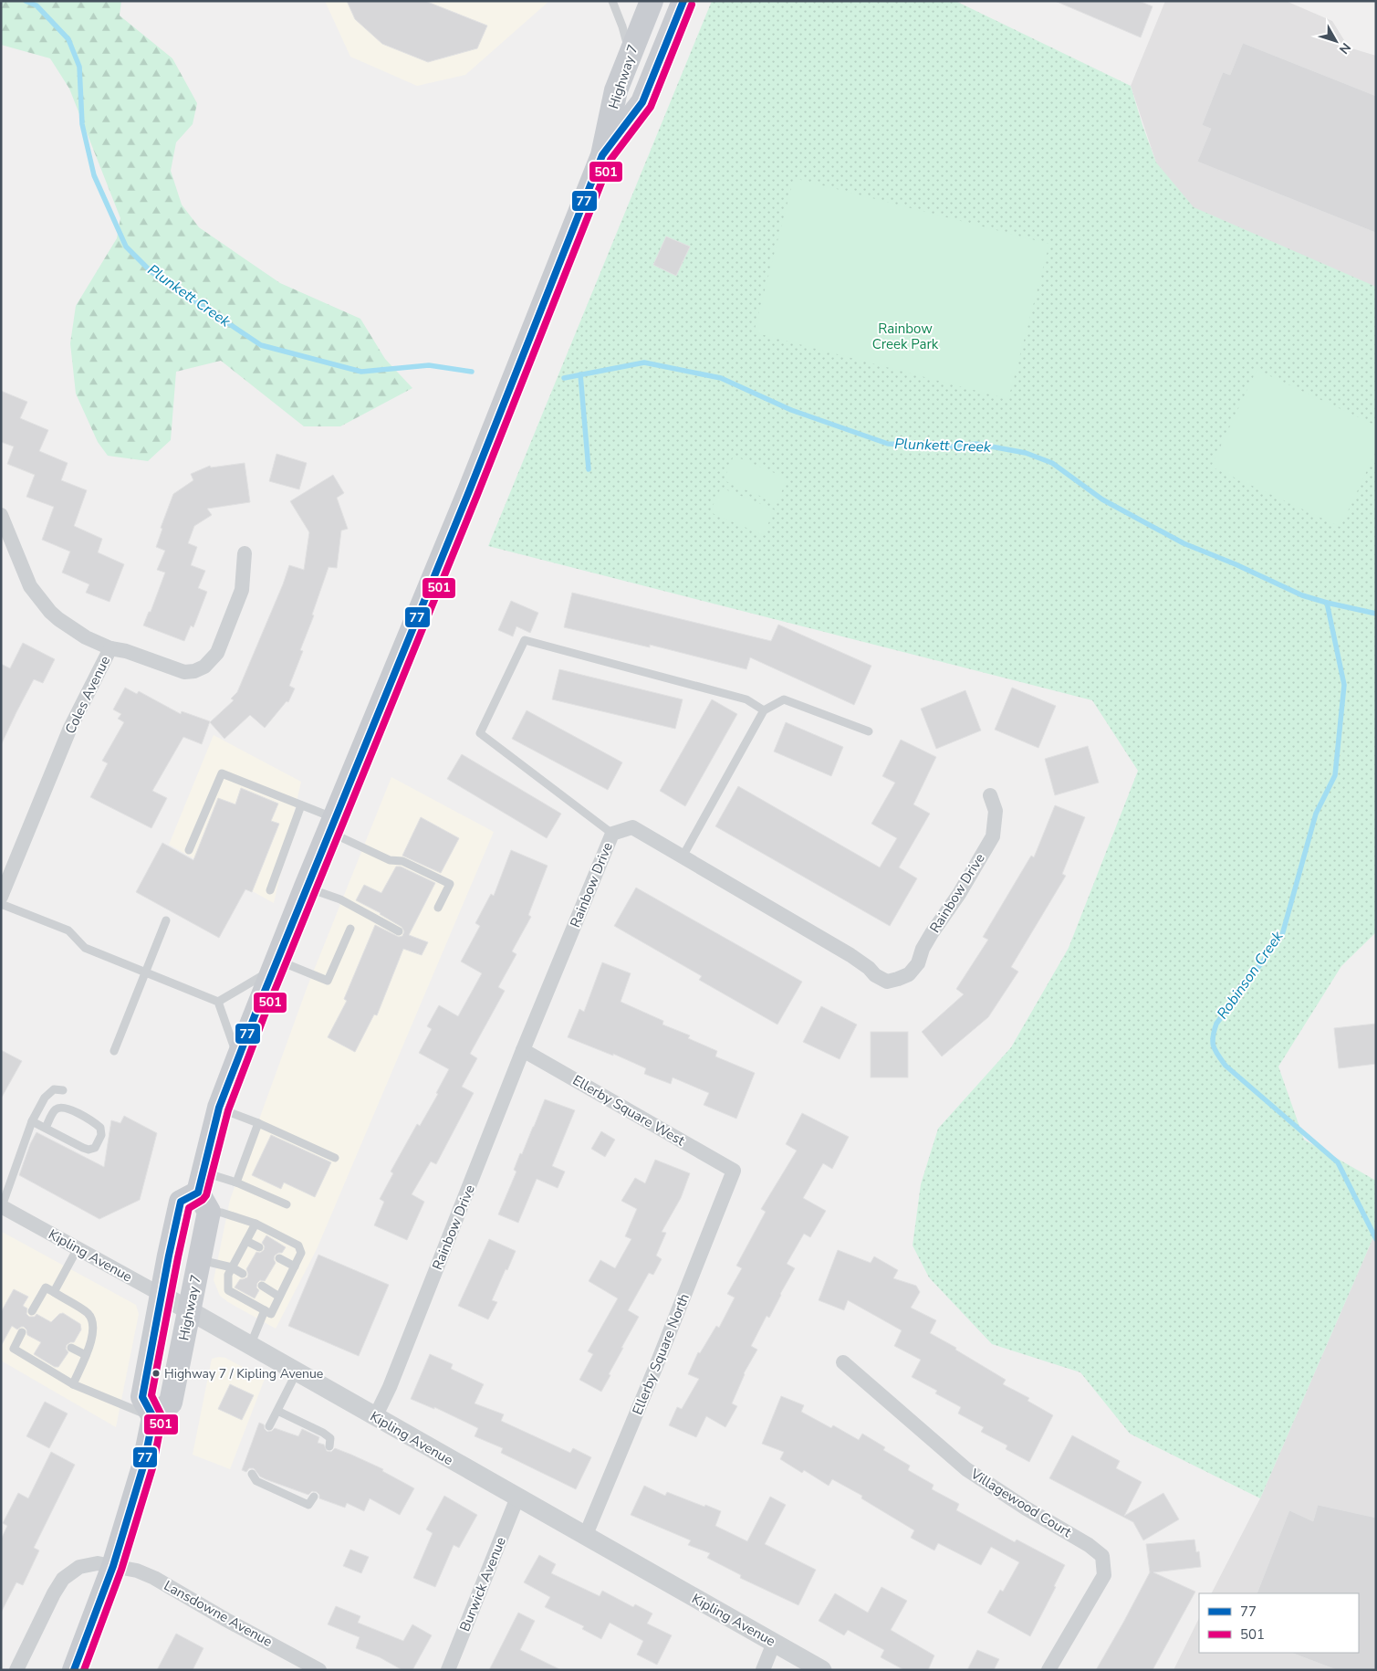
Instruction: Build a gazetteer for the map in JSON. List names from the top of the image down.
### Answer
{
  "streets": {
    "main road": ["Highway 7"],
    "street": [
      "Coles Avenue",
      "Rainbow Drive",
      "Ellerby Square West",
      "Kipling Avenue",
      "Ellerby Square North",
      "Villagewood Court",
      "Burwick Avenue",
      "Lansdowne Avenue"
    ]
  },
  "crossings": [
    ["Highway 7", "Kipling Avenue"],
    ["Rainbow Drive", "Ellerby Square West"],
    ["Rainbow Drive", "Kipling Avenue"],
    ["Ellerby Square West", "Ellerby Square North"],
    ["Kipling Avenue", "Ellerby Square North"],
    ["Kipling Avenue", "Burwick Avenue"]
  ],
  "water": ["Plunkett Creek", "Robinson Creek"],
  "parks": ["Rainbow Creek Park"],
  "places": ["Highway 7 / Kipling Avenue"],
  "lines": ["transit line 77", "transit line 501"],
  "legend": ["77", "501"],
  "north": "bottom right"
}
